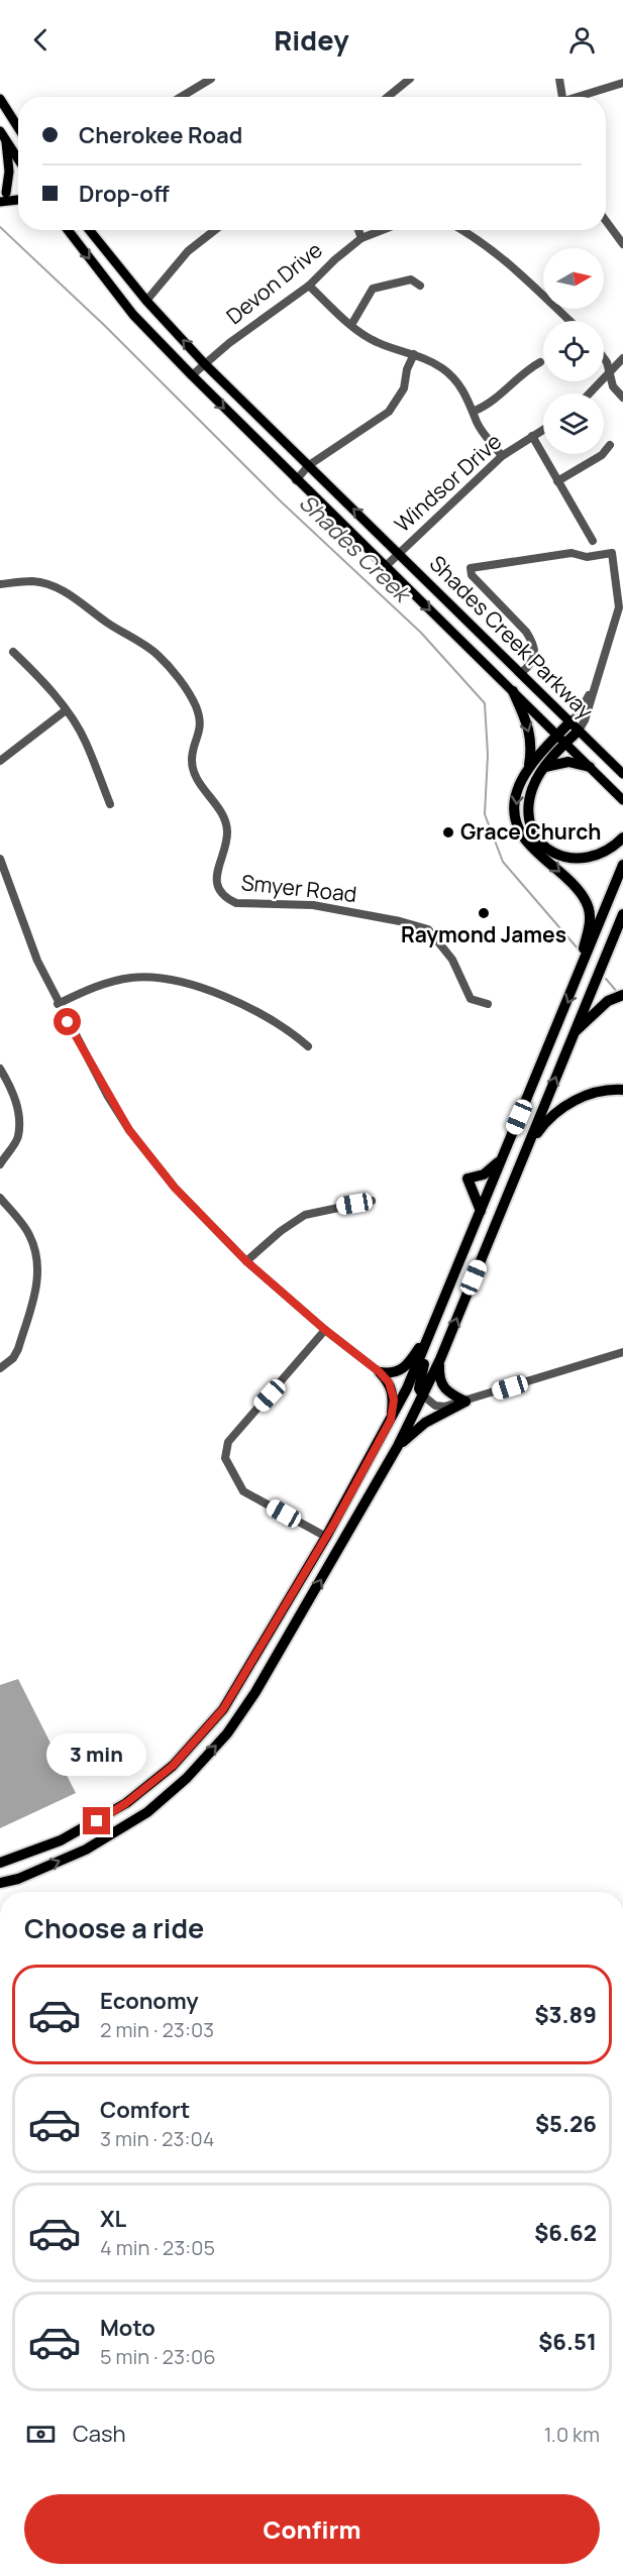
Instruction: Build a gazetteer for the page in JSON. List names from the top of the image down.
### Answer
{
  "streets": {
    "main road": ["Shades Creek Parkway"],
    "street": ["Devon Drive", "Windsor Drive", "Smyer Road"]
  },
  "crossings": [
    ["Devon Drive", "Shades Creek Parkway"],
    ["Windsor Drive", "Shades Creek Parkway"]
  ],
  "water": ["Shades Creek"],
  "places": ["Grace Church", "Raymond James"],
  "north": "right",
  "page": {
    "header": "Ridey",
    "banner": ["Cherokee Road", "Drop-off"],
    "bubble": "3 min",
    "heading": "Choose a ride",
    "list": [
      {
        "name": "Economy",
        "note": "2 min · 23:03",
        "value": "$3.89"
      },
      {
        "name": "Comfort",
        "note": "3 min · 23:04",
        "value": "$5.26"
      },
      {
        "name": "XL",
        "note": "4 min · 23:05",
        "value": "$6.62"
      },
      {
        "name": "Moto",
        "note": "5 min · 23:06",
        "value": "$6.51"
      }
    ],
    "pay": ["Cash", "1.0 km"],
    "buttons": "Confirm"
  }
}
